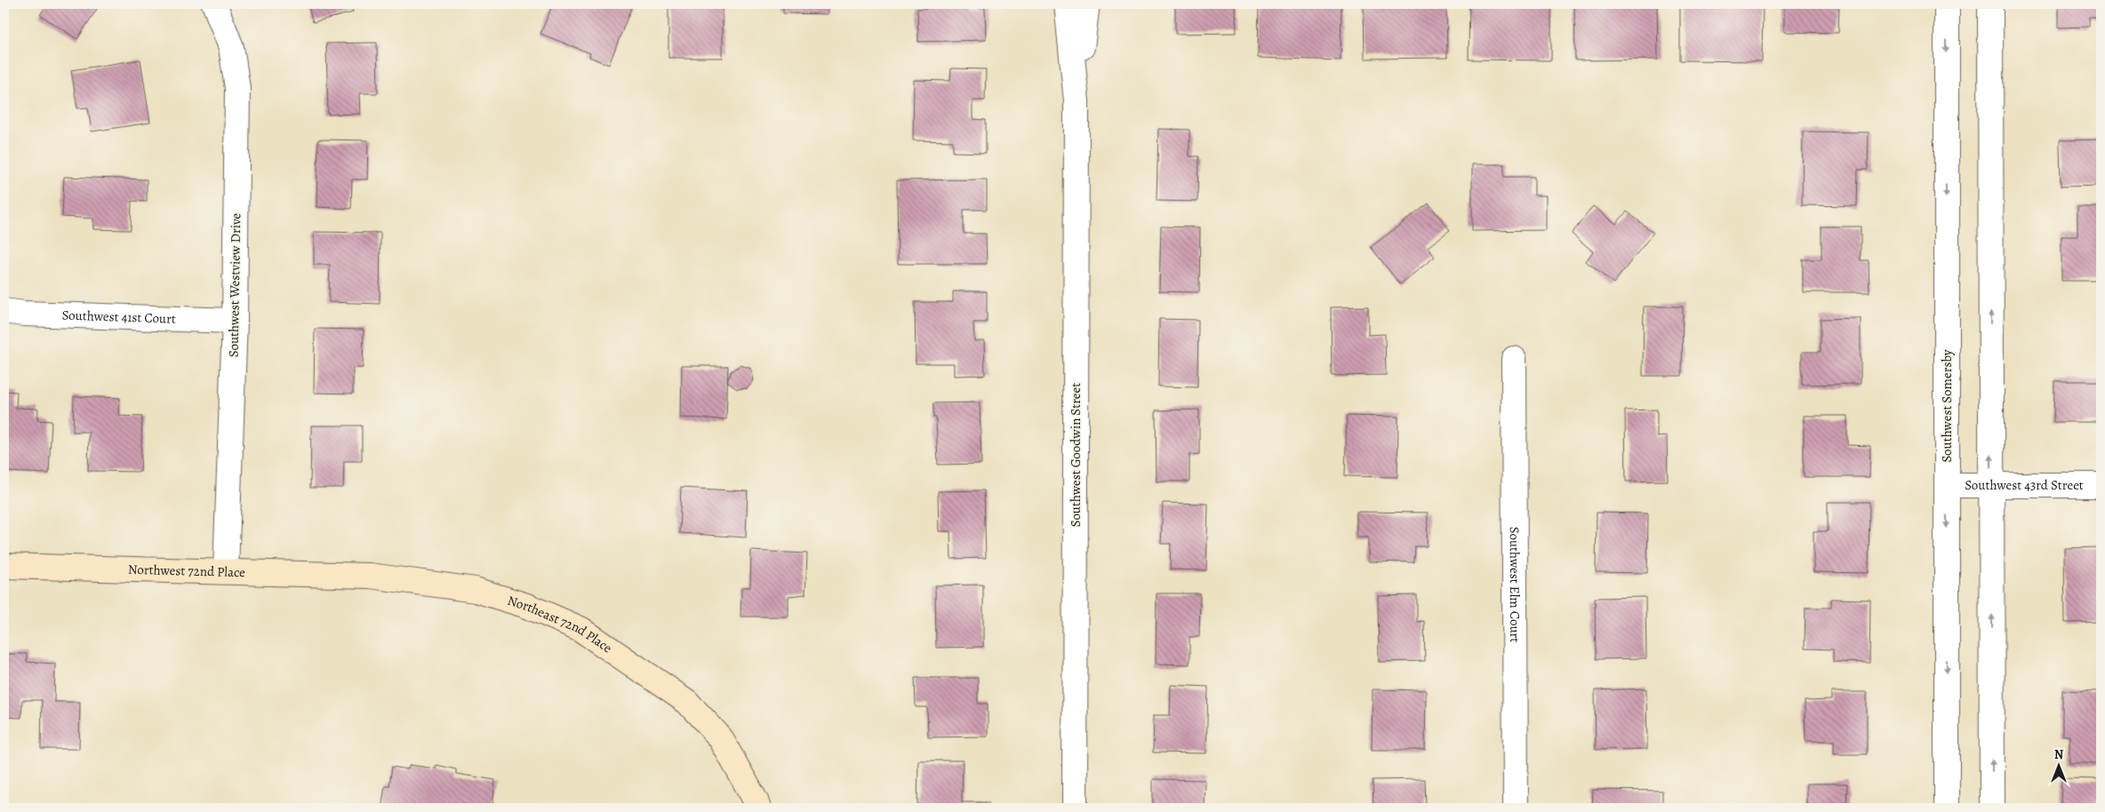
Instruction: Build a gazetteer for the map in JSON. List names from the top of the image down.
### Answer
{
  "streets": {
    "street": [
      "Southwest Westview Drive",
      "Southwest 41st Court",
      "Southwest Somersby",
      "Southwest Goodwin Street",
      "Southwest 43rd Street",
      "Northwest 72nd Place",
      "Southwest Elm Court",
      "Northeast 72nd Place"
    ]
  },
  "crossings": [
    ["Southwest Westview Drive", "Southwest 41st Court"],
    ["Southwest Westview Drive", "Northwest 72nd Place"],
    ["Southwest Somersby", "Southwest 43rd Street"],
    ["Northwest 72nd Place", "Northeast 72nd Place"]
  ],
  "north": "top"
}
